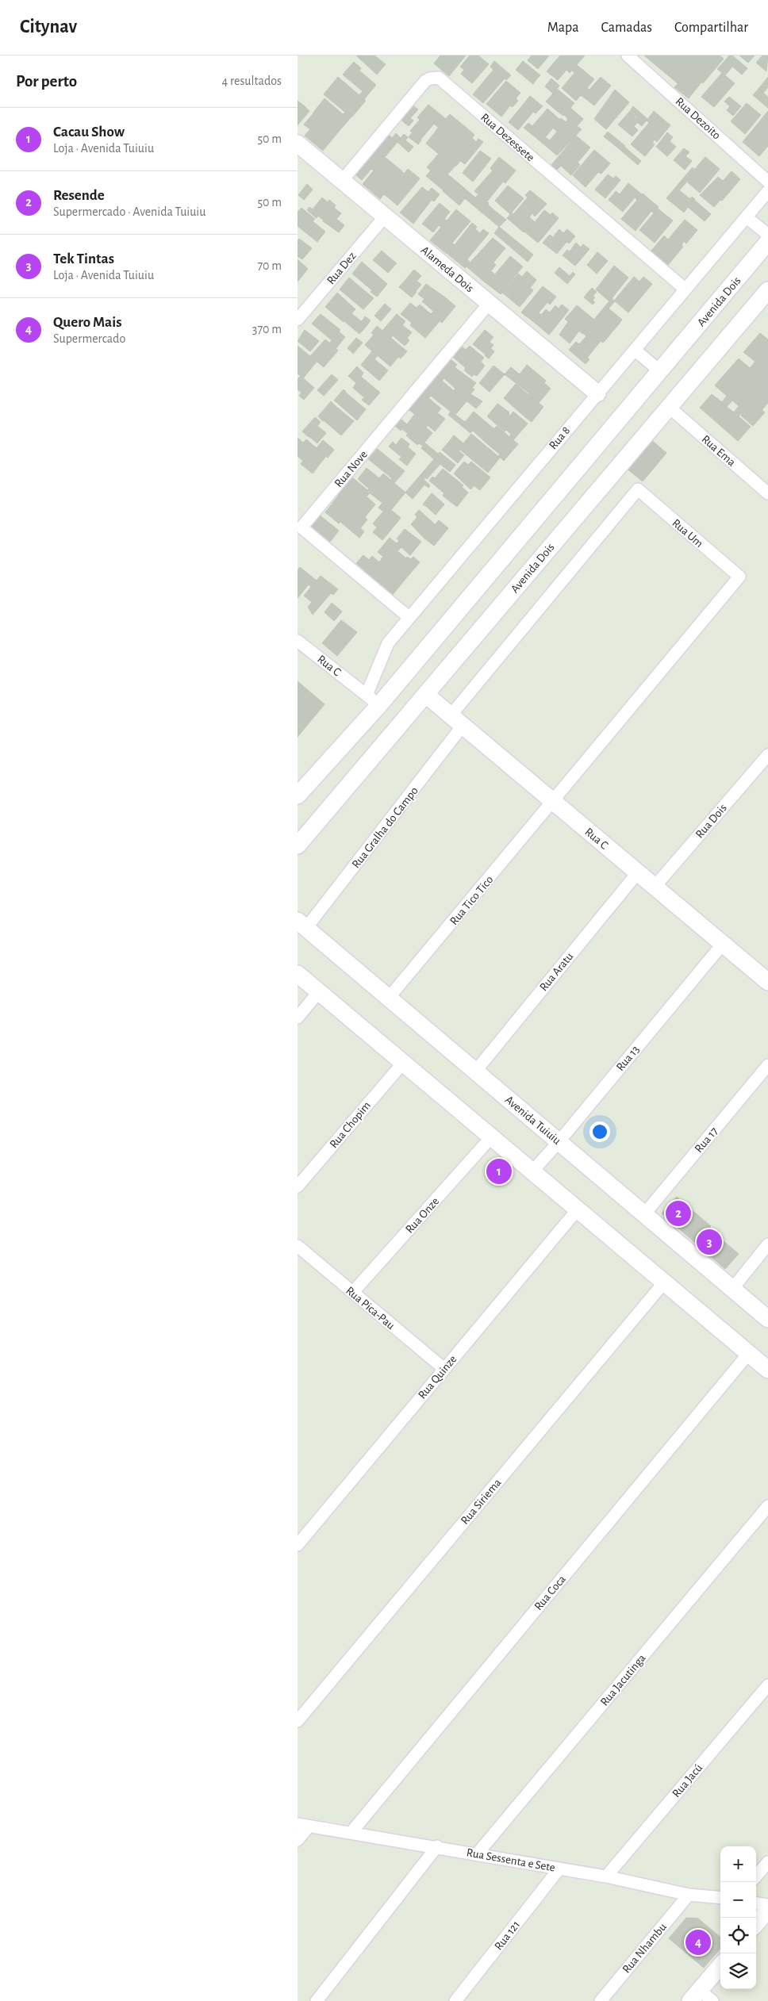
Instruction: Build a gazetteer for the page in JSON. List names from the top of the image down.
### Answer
{
  "streets": {
    "main road": [
      "Alameda Dois",
      "Avenida Dois",
      "Rua C",
      "Avenida Tuiuiu"
    ],
    "street": [
      "Rua Dezoito",
      "Rua Dezessete",
      "Rua Dez",
      "Rua 8",
      "Rua Ema",
      "Rua Nove",
      "Rua Um",
      "Rua Dois",
      "Rua Gralha do Campo",
      "Rua Tico Tico",
      "Rua Aratu",
      "Rua 13",
      "Rua Chopim",
      "Rua 17",
      "Rua Onze",
      "Rua Pica-Pau",
      "Rua Quinze",
      "Rua Siriema",
      "Rua Coca",
      "Rua Jacutinga",
      "Rua Jacú",
      "Rua Sessenta e Sete",
      "Rua 121",
      "Rua Nhambu"
    ]
  },
  "crossings": [
    ["Rua Dezessete", "Alameda Dois"],
    ["Rua Dezessete", "Rua 8"],
    ["Rua Dez", "Alameda Dois"],
    ["Alameda Dois", "Rua 8"],
    ["Alameda Dois", "Rua Nove"],
    ["Avenida Dois", "Rua 8"],
    ["Avenida Dois", "Rua Ema"],
    ["Avenida Dois", "Rua C"],
    ["Rua 8", "Rua Nove"],
    ["Rua 8", "Rua C"],
    ["Rua Um", "Rua C"],
    ["Rua Um", "Rua Gralha do Campo"],
    ["Rua Um", "Rua Tico Tico"],
    ["Rua C", "Rua Dois"],
    ["Rua C", "Rua Gralha do Campo"],
    ["Rua C", "Rua Tico Tico"],
    ["Rua C", "Rua Aratu"],
    ["Rua C", "Rua 13"],
    ["Rua Gralha do Campo", "Avenida Tuiuiu"],
    ["Rua Tico Tico", "Avenida Tuiuiu"],
    ["Rua Aratu", "Avenida Tuiuiu"],
    ["Rua 13", "Avenida Tuiuiu"],
    ["Avenida Tuiuiu", "Rua 17"],
    ["Rua Onze", "Rua Pica-Pau"],
    ["Rua Pica-Pau", "Rua Quinze"],
    ["Rua Coca", "Rua Sessenta e Sete"],
    ["Rua Jacutinga", "Rua Sessenta e Sete"],
    ["Rua Jacú", "Rua Sessenta e Sete"],
    ["Rua Sessenta e Sete", "Rua 121"],
    ["Rua Sessenta e Sete", "Rua Nhambu"]
  ],
  "page": {
    "header": "Citynav",
    "nav": ["Mapa", "Camadas", "Compartilhar"],
    "heading": ["Por perto", "4 resultados"],
    "list": [
      {
        "mark": "1",
        "name": "Cacau Show",
        "note": "Loja · Avenida Tuiuiu",
        "value": "50 m"
      },
      {
        "mark": "2",
        "name": "Resende",
        "note": "Supermercado · Avenida Tuiuiu",
        "value": "50 m"
      },
      {
        "mark": "3",
        "name": "Tek Tintas",
        "note": "Loja · Avenida Tuiuiu",
        "value": "70 m"
      },
      {
        "mark": "4",
        "name": "Quero Mais",
        "note": "Supermercado",
        "value": "370 m"
      }
    ],
    "pins": [
      "1",
      "2",
      "3",
      "4"
    ],
    "map_buttons": ["+", "−"]
  }
}
